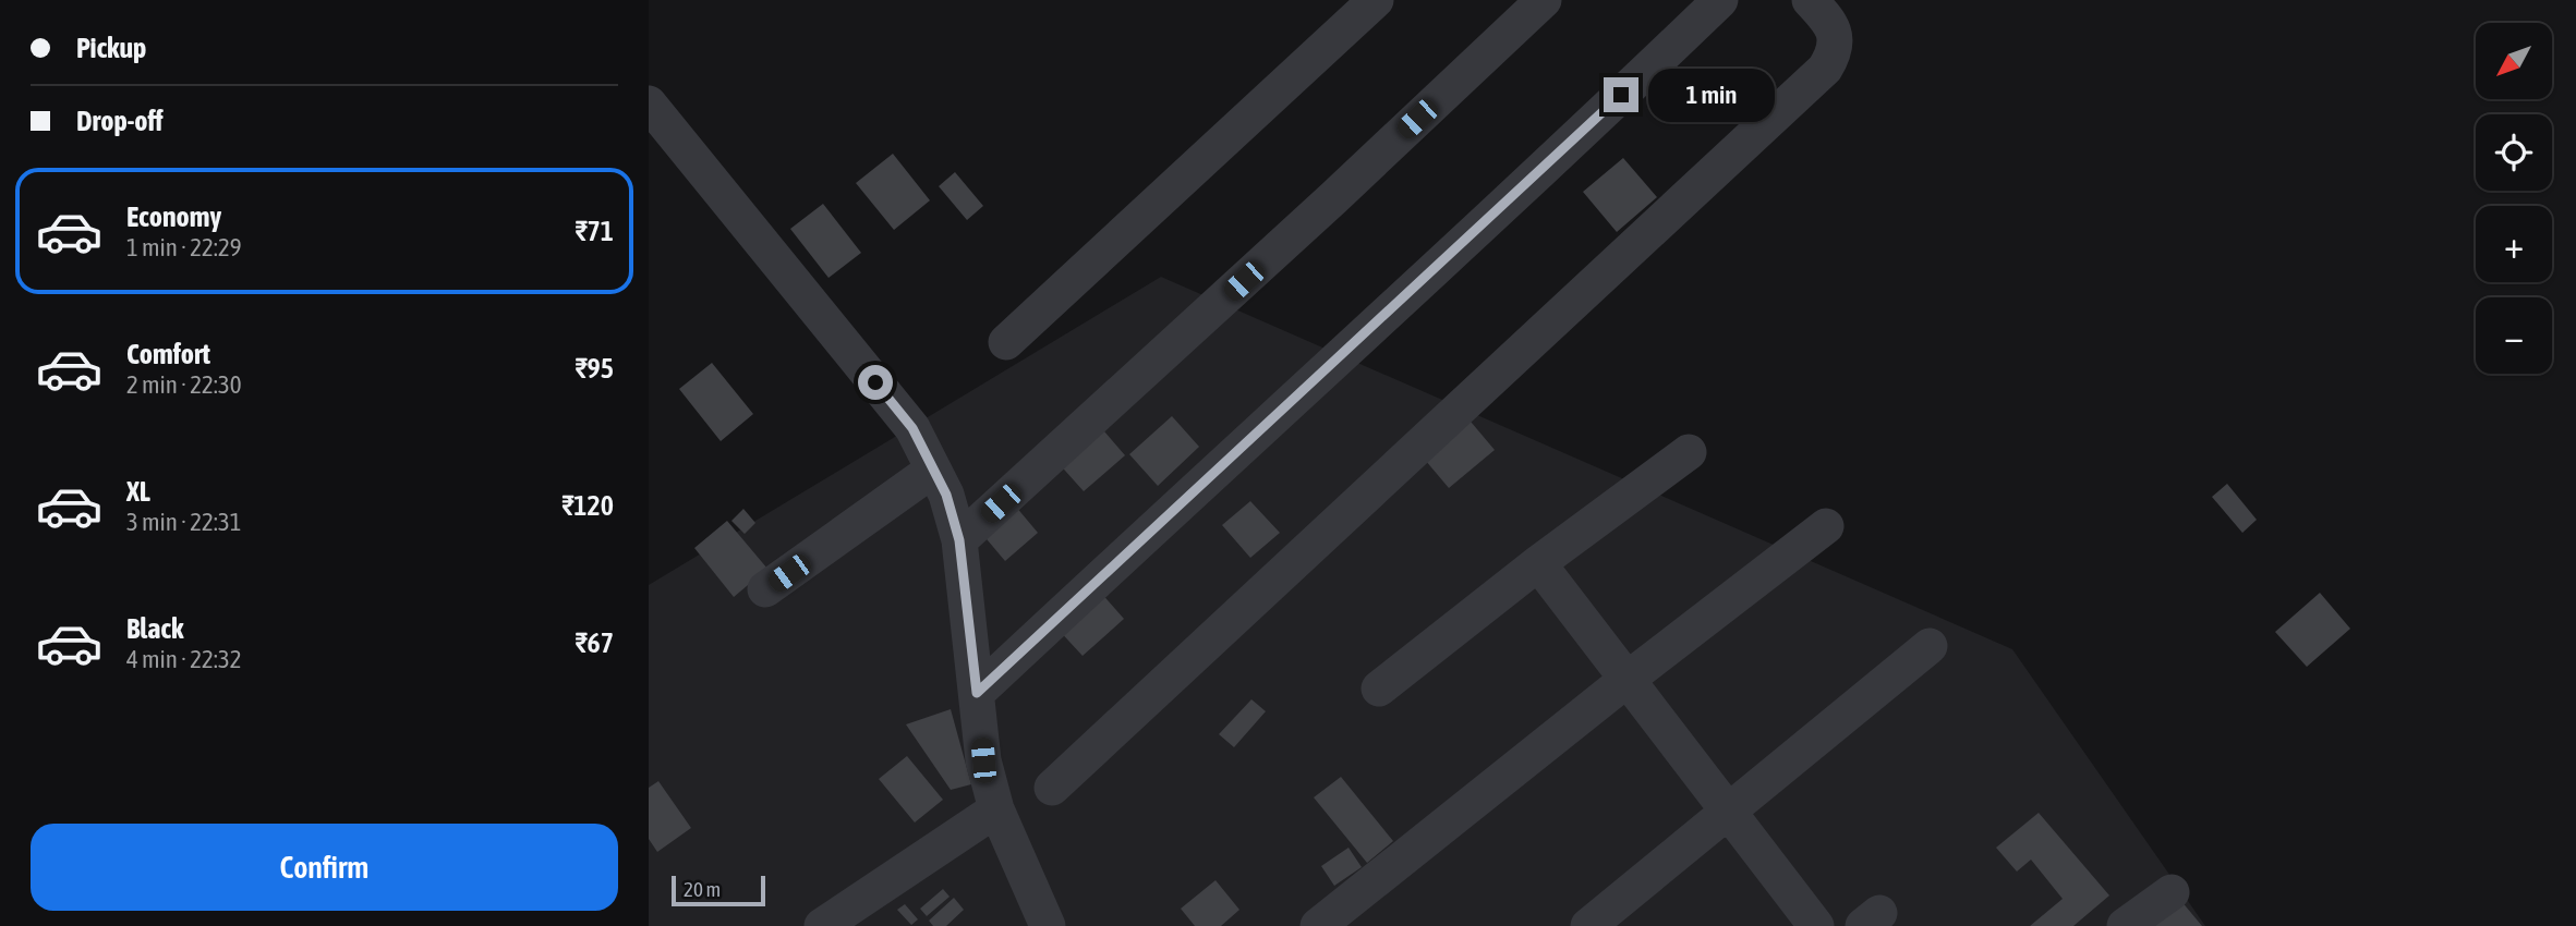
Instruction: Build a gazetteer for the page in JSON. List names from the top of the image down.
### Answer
{
  "scale_bar": "20 m",
  "north": "bottom left",
  "page": {
    "banner": ["Pickup", "Drop-off"],
    "map_buttons": ["+", "−"],
    "bubble": "1 min",
    "list": [
      {
        "name": "Economy",
        "note": "1 min · 22:29",
        "value": "₹71"
      },
      {
        "name": "Comfort",
        "note": "2 min · 22:30",
        "value": "₹95"
      },
      {
        "name": "XL",
        "note": "3 min · 22:31",
        "value": "₹120"
      },
      {
        "name": "Black",
        "note": "4 min · 22:32",
        "value": "₹67"
      }
    ],
    "buttons": "Confirm",
    "scale": "20 m"
  }
}
